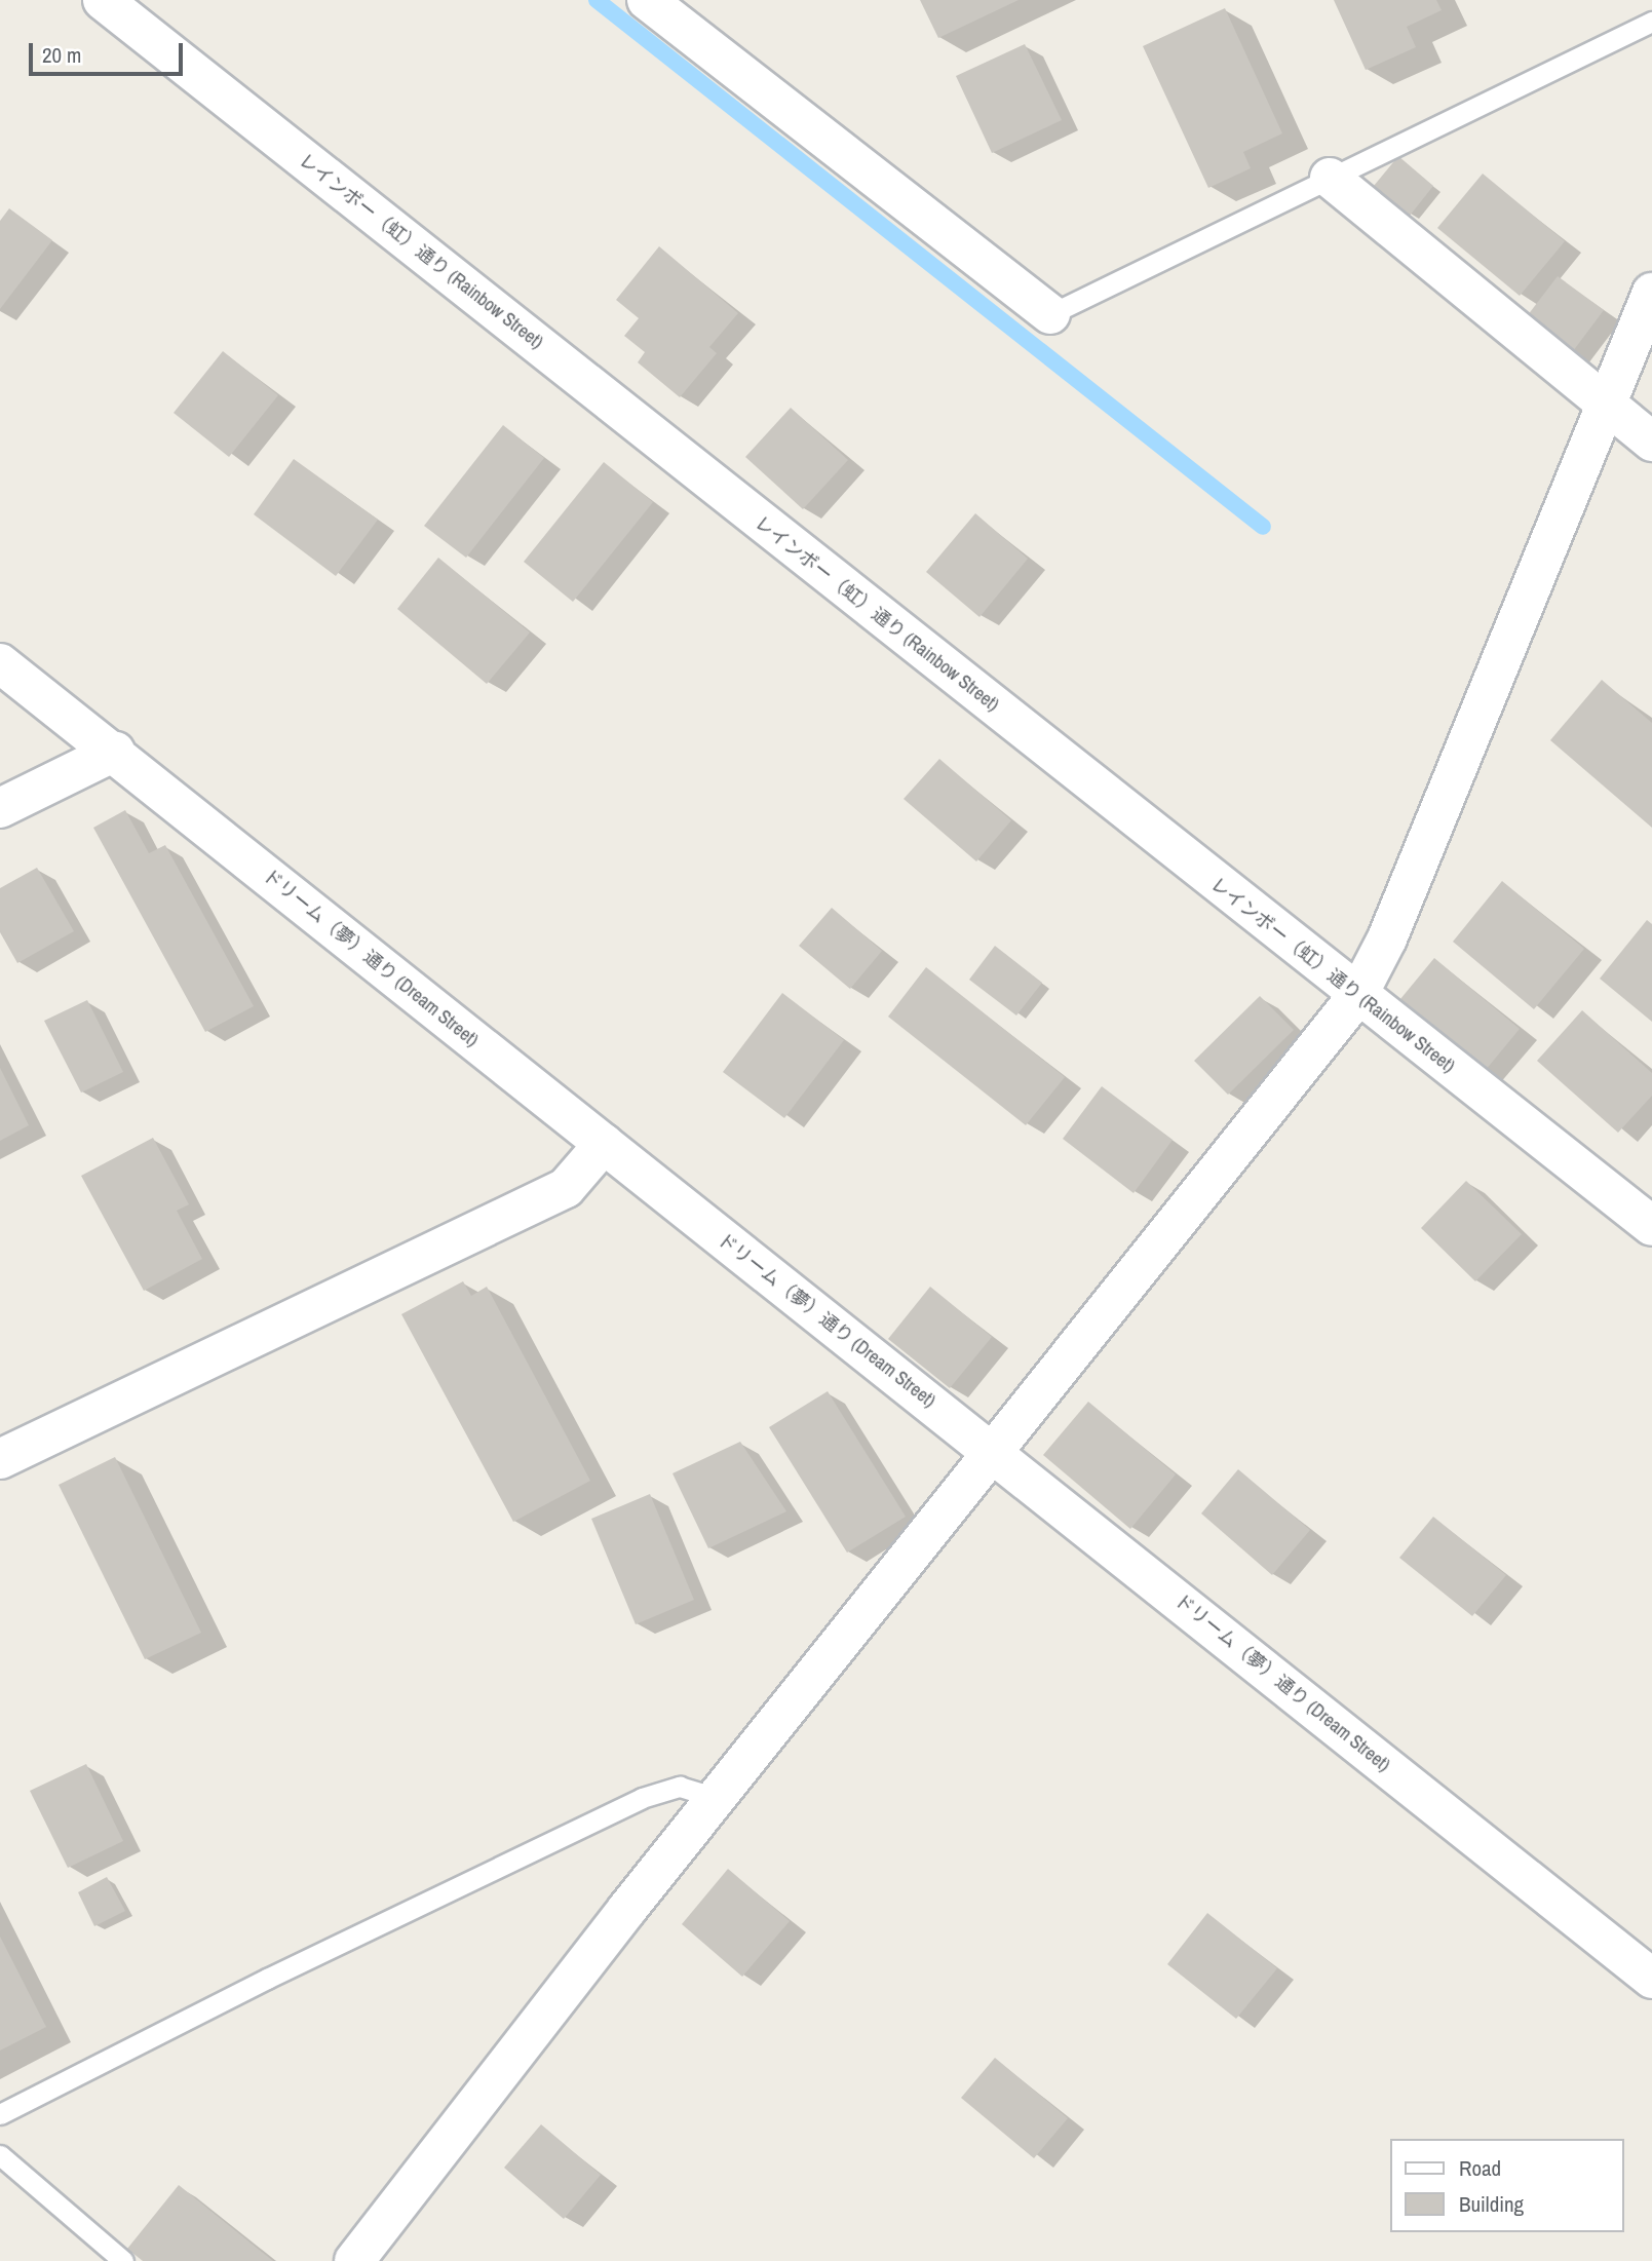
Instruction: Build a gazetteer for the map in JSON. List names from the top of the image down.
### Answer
{
  "streets": {
    "street": ["レインボー（虹）通り (Rainbow Street)", "ドリーム（夢）通り (Dream Street)"]
  },
  "legend": ["Road", "Building"],
  "scale_bar": "20 m"
}
